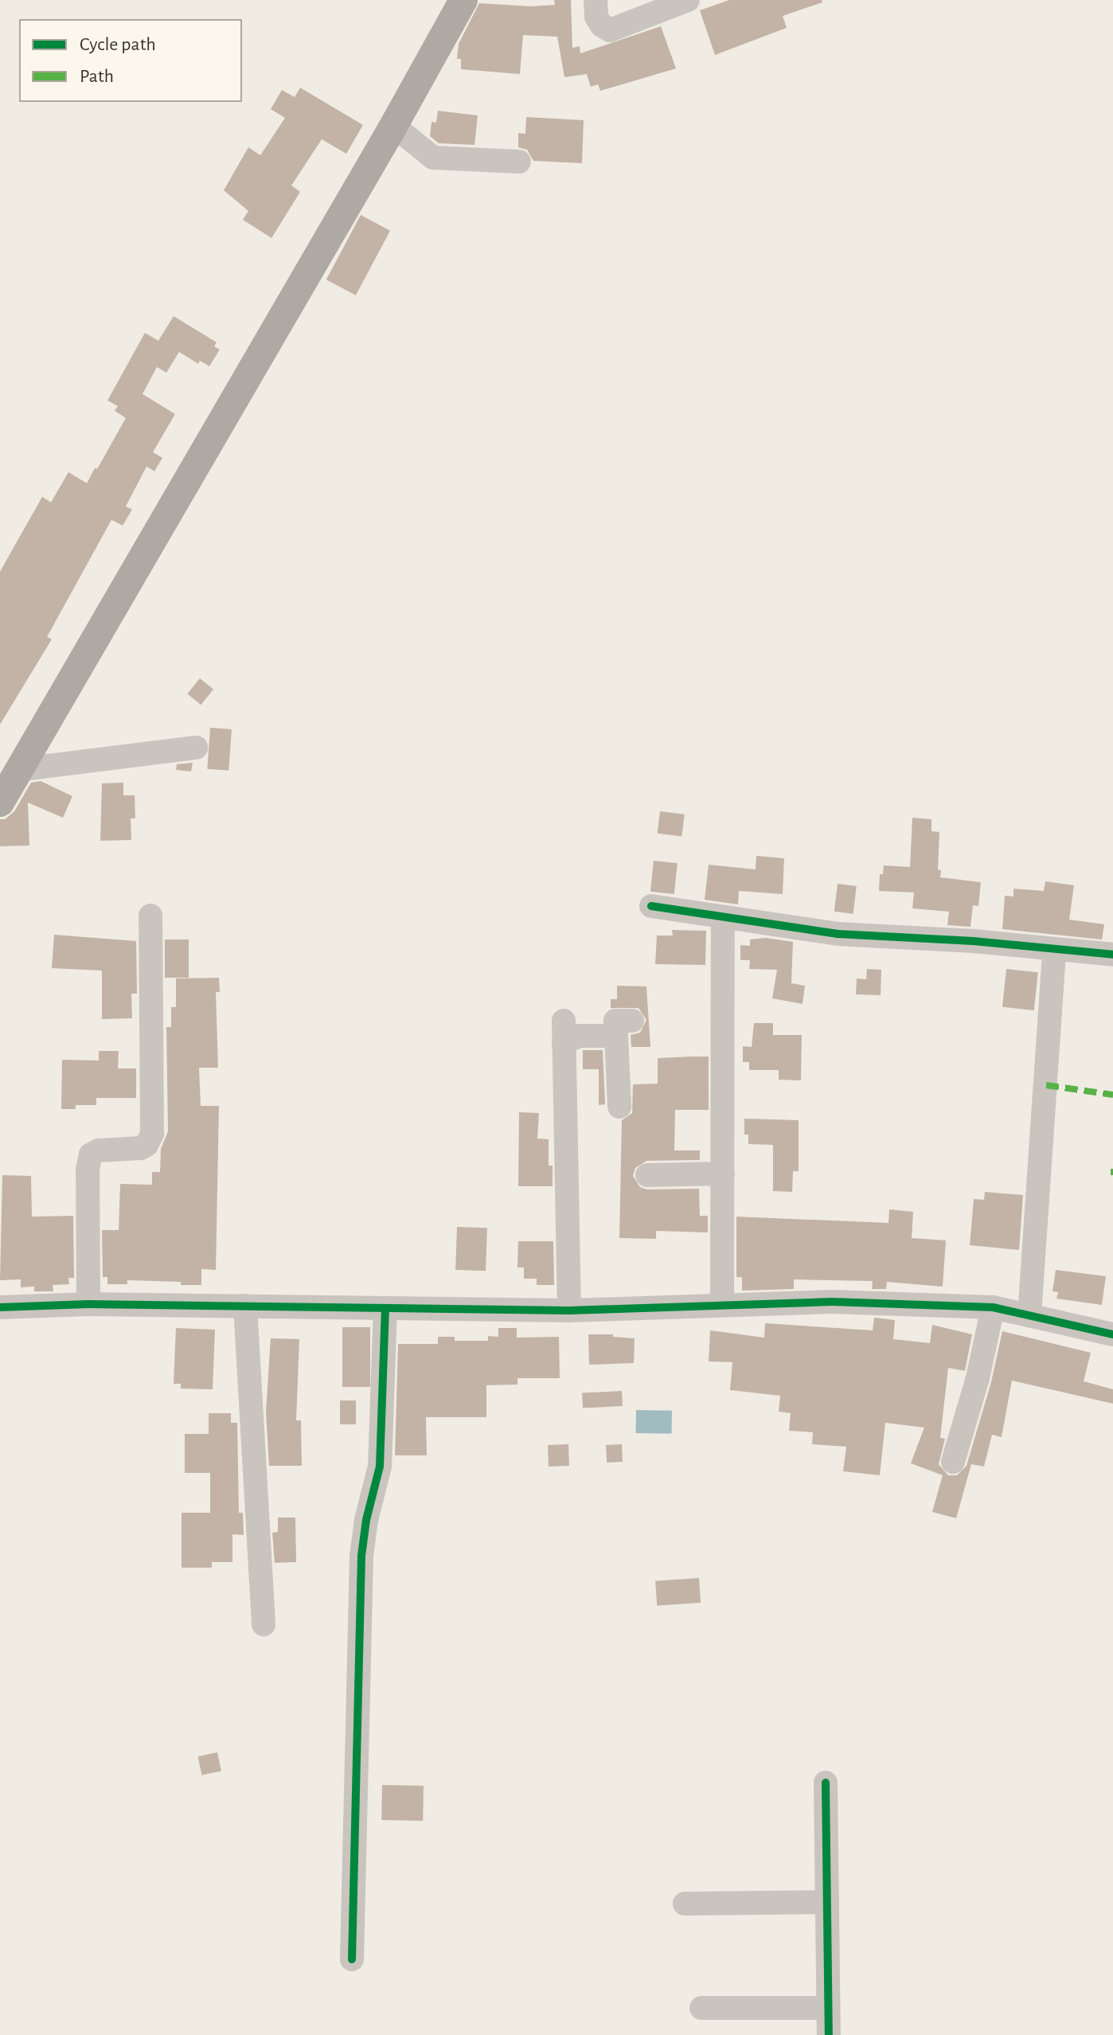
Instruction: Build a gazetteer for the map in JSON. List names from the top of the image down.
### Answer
{
  "legend": ["Cycle path", "Path"]
}
